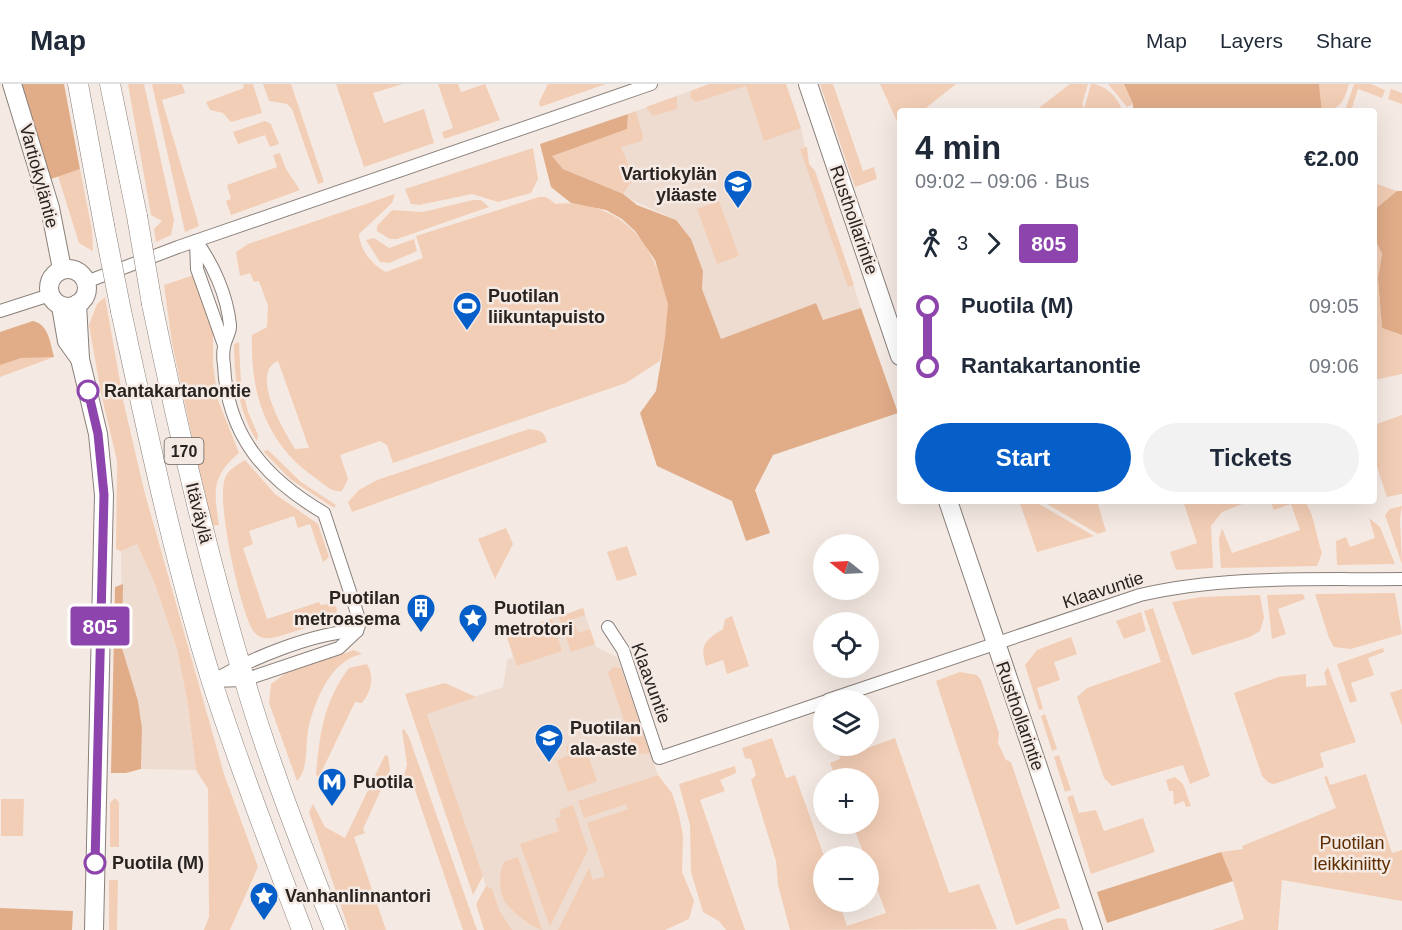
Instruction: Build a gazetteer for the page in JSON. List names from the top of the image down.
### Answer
{
  "streets": {
    "main road": [
      "Vartiokyläntie",
      "Rusthollarintie",
      "170",
      "Itäväylä"
    ],
    "street": ["Klaavuntie"]
  },
  "crossings": [
    ["Rusthollarintie", "Klaavuntie"]
  ],
  "parks": ["Puotilan leikkiniitty"],
  "places": {
    "school or university": ["Vartiokylän yläaste", "Puotilan ala-aste"],
    "sports": ["Puotilan liikuntapuisto"],
    "other": ["Rantakartanontie", "Puotila (M)"],
    "building": ["Puotilan metroasema"],
    "place": ["Puotilan metrotori", "Vanhanlinnantori"],
    "metro station": ["Puotila"]
  },
  "lines": ["bus line 805"],
  "north": "left",
  "page": {
    "header": "Map",
    "nav": ["Map", "Layers", "Share"],
    "on_map": "805",
    "heading": ["4 min", "09:02 – 09:06 · Bus", "€2.00"],
    "legs": ["3", "805"],
    "list": [
      {
        "name": "Puotila (M)",
        "value": "09:05"
      },
      {
        "name": "Rantakartanontie",
        "value": "09:06"
      }
    ],
    "buttons": ["Start", "Tickets"],
    "map_buttons": ["+", "−"]
  }
}
